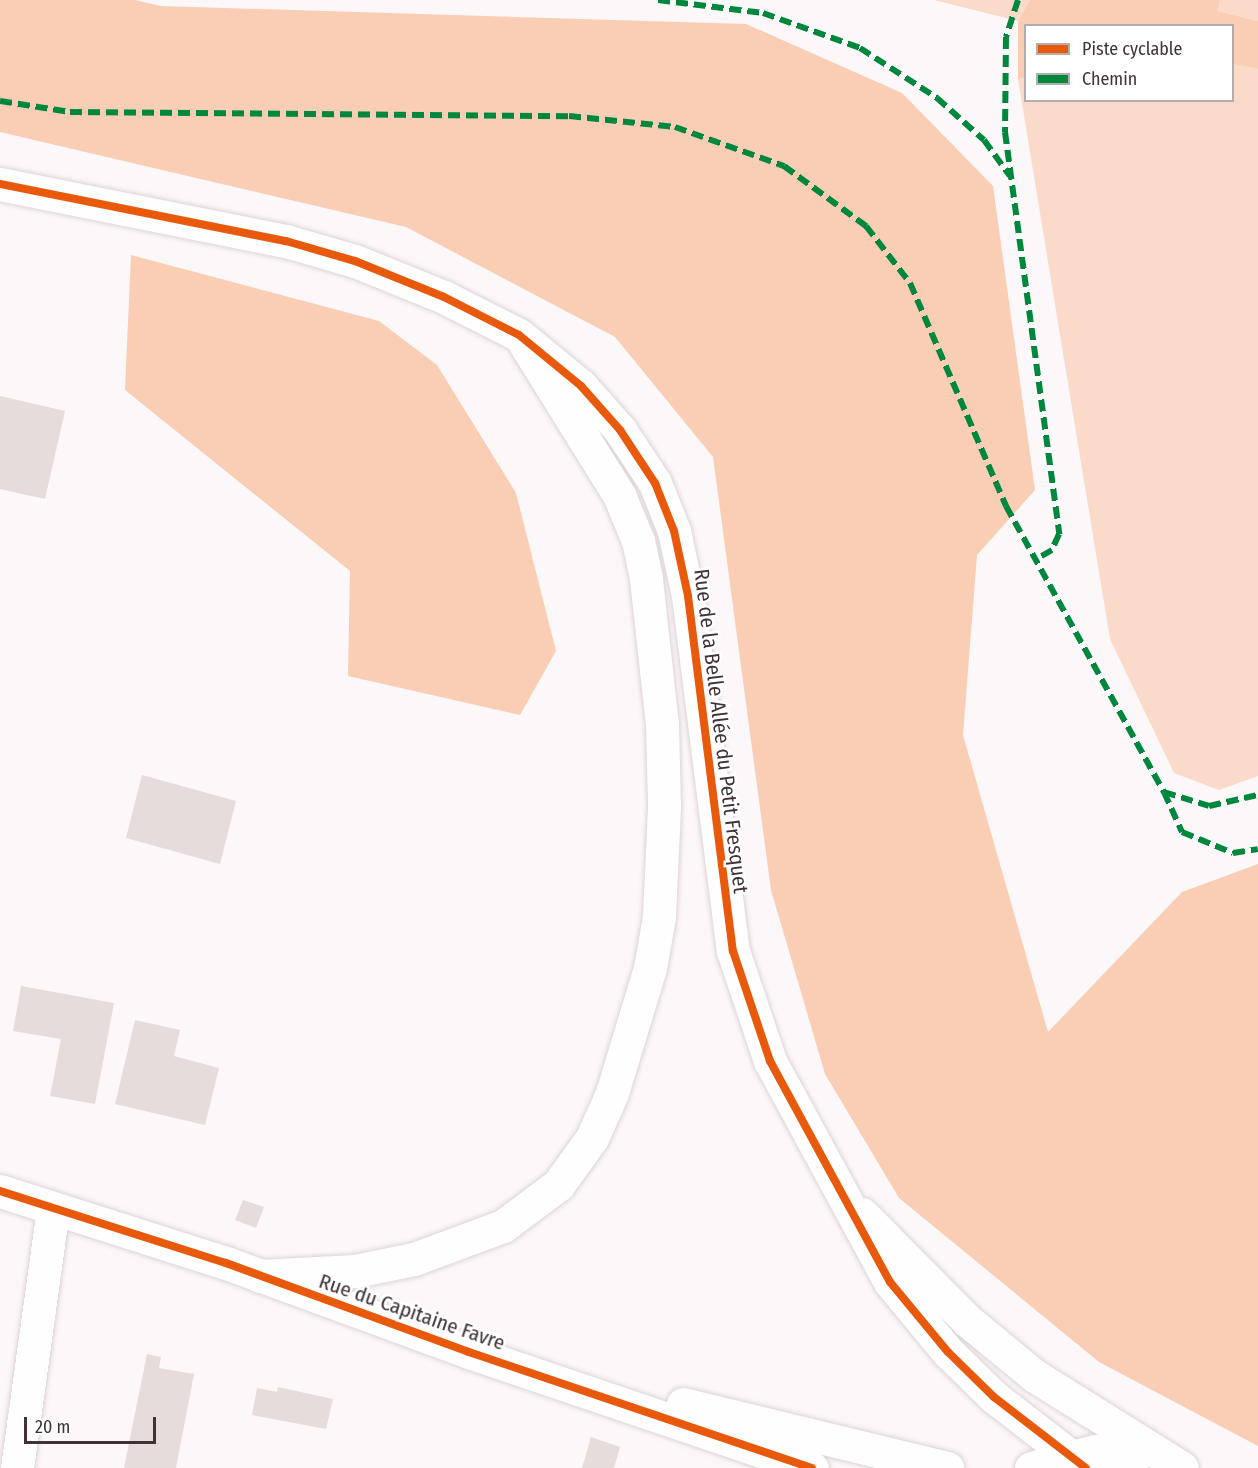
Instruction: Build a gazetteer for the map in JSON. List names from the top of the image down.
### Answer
{
  "streets": {
    "street": ["Rue de la Belle Allée du Petit Fresquet", "Rue du Capitaine Favre"]
  },
  "crossings": [
    ["Rue de la Belle Allée du Petit Fresquet", "Rue du Capitaine Favre"]
  ],
  "legend": ["Piste cyclable", "Chemin"],
  "scale_bar": "20 m"
}
